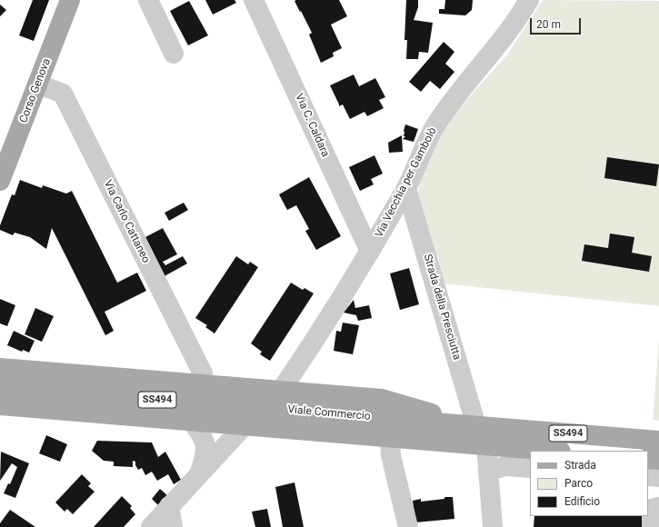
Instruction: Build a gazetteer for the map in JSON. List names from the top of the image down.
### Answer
{
  "streets": {
    "main road": ["Corso Genova", "SS494", "Viale Commercio"],
    "street": [
      "Via C. Caldara",
      "Via Vecchia per Gambolò",
      "Via Carlo Cattaneo",
      "Strada della Presciutta"
    ]
  },
  "crossings": [
    ["Corso Genova", "Via Carlo Cattaneo"],
    ["Via C. Caldara", "Via Vecchia per Gambolò"],
    ["Via Vecchia per Gambolò", "Strada della Presciutta"],
    ["Strada della Presciutta", "Viale Commercio"]
  ],
  "legend": ["Strada", "Parco", "Edificio"],
  "scale_bar": "20 m"
}
